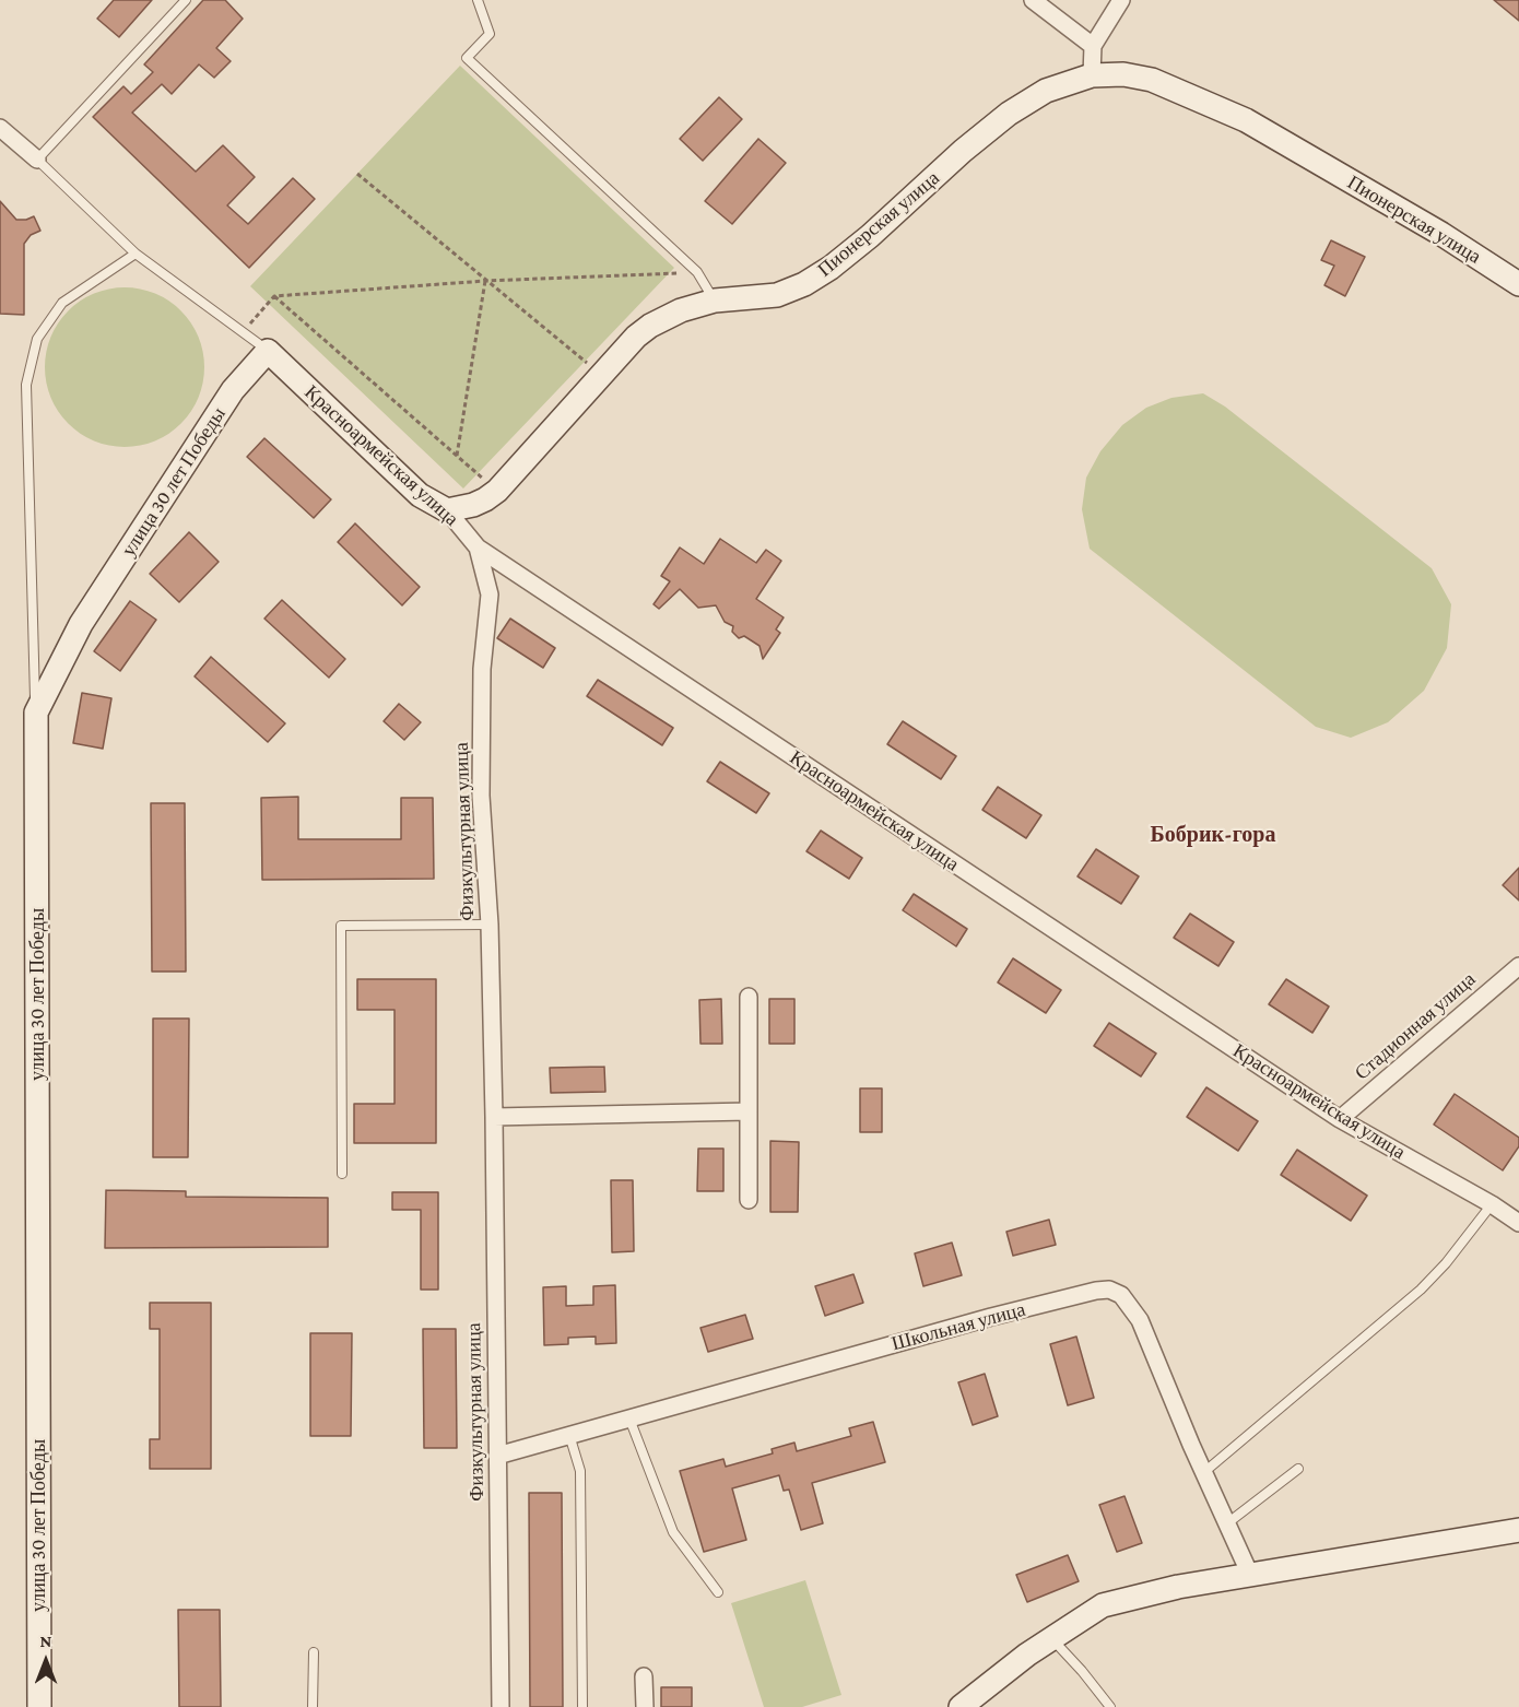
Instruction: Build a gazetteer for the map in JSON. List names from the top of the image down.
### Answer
{
  "streets": {
    "main road": ["Пионерская улица", "Красноармейская улица", "улица 30 лет Победы"],
    "street": ["Физкультурная улица", "Стадионная улица", "Школьная улица"]
  },
  "crossings": [
    ["Пионерская улица", "Красноармейская улица"],
    ["Красноармейская улица", "улица 30 лет Победы"],
    ["Красноармейская улица", "Физкультурная улица"],
    ["Красноармейская улица", "Стадионная улица"],
    ["Физкультурная улица", "Школьная улица"]
  ],
  "districts": ["Бобрик-гора"],
  "north": "top"
}
